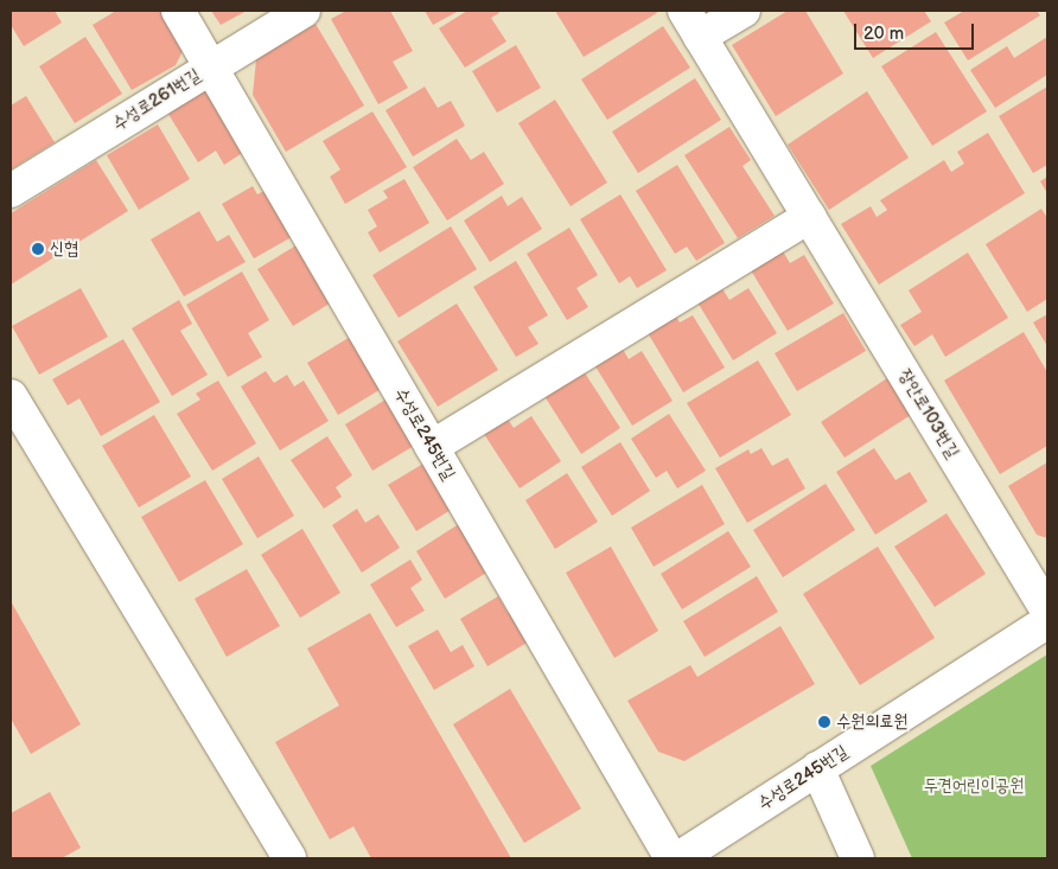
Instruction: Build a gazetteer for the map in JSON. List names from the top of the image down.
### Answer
{
  "streets": {
    "street": ["수성로261번길", "장안로103번길", "수성로245번길"]
  },
  "crossings": [
    ["수성로261번길", "수성로245번길"]
  ],
  "parks": ["두견어린이공원"],
  "places": ["신협", "수원의료원"],
  "scale_bar": "20 m"
}
